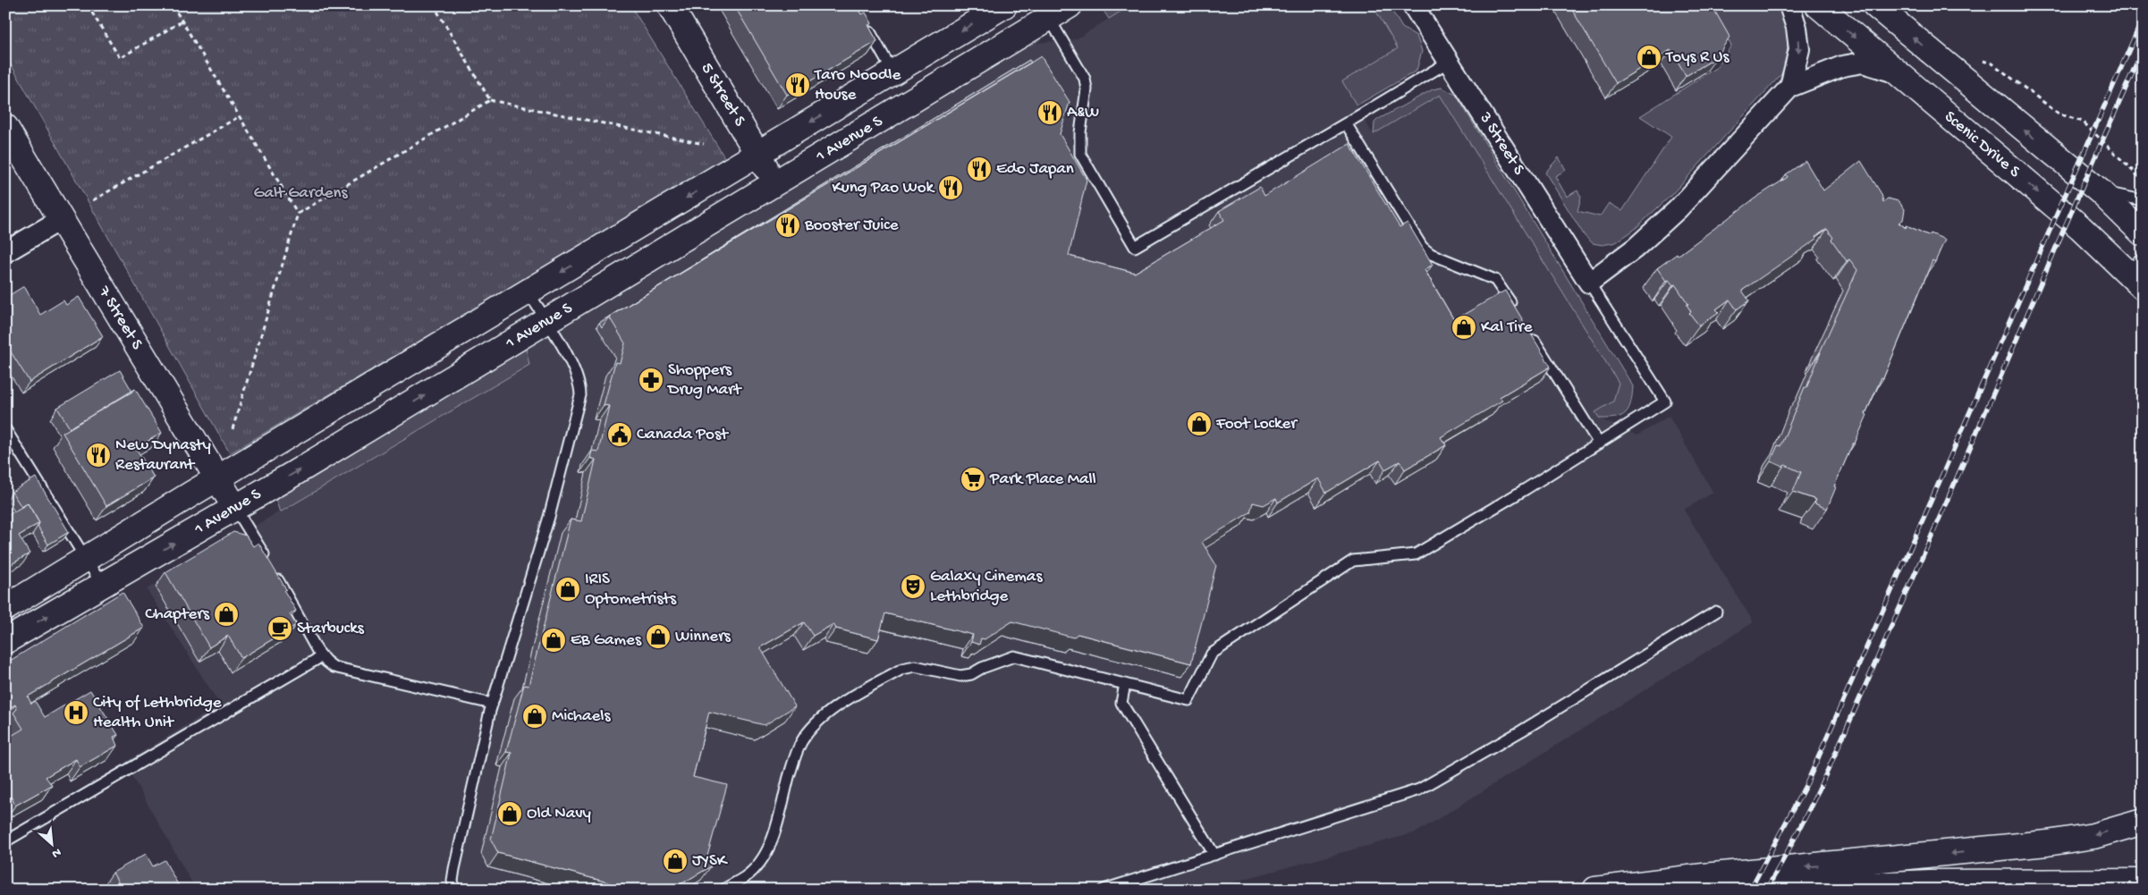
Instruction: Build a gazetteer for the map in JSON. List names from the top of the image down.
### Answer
{
  "streets": {
    "main road": [
      "5 Street S",
      "1 Avenue S",
      "Scenic Drive S",
      "7 Street S"
    ],
    "street": ["3 Street S"]
  },
  "crossings": [
    ["5 Street S", "1 Avenue S"],
    ["1 Avenue S", "7 Street S"]
  ],
  "parks": ["Galt Gardens"],
  "places": {
    "shop": [
      "Toys R Us",
      "Kal Tire",
      "Foot Locker",
      "IRIS Optometrists",
      "Chapters",
      "Winners",
      "EB Games",
      "Michaels",
      "Old Navy",
      "JYSK"
    ],
    "restaurant": [
      "Taro Noodle House",
      "A&W",
      "Edo Japan",
      "Kung Pao Wok",
      "Booster Juice",
      "New Dynasty Restaurant"
    ],
    "pharmacy": ["Shoppers Drug Mart"],
    "public building": ["Canada Post"],
    "supermarket": ["Park Place Mall"],
    "theatre": ["Galaxy Cinemas Lethbridge"],
    "cafe": ["Starbucks"],
    "hospital": ["City of Lethbridge Health Unit"]
  },
  "north": "bottom right"
}
